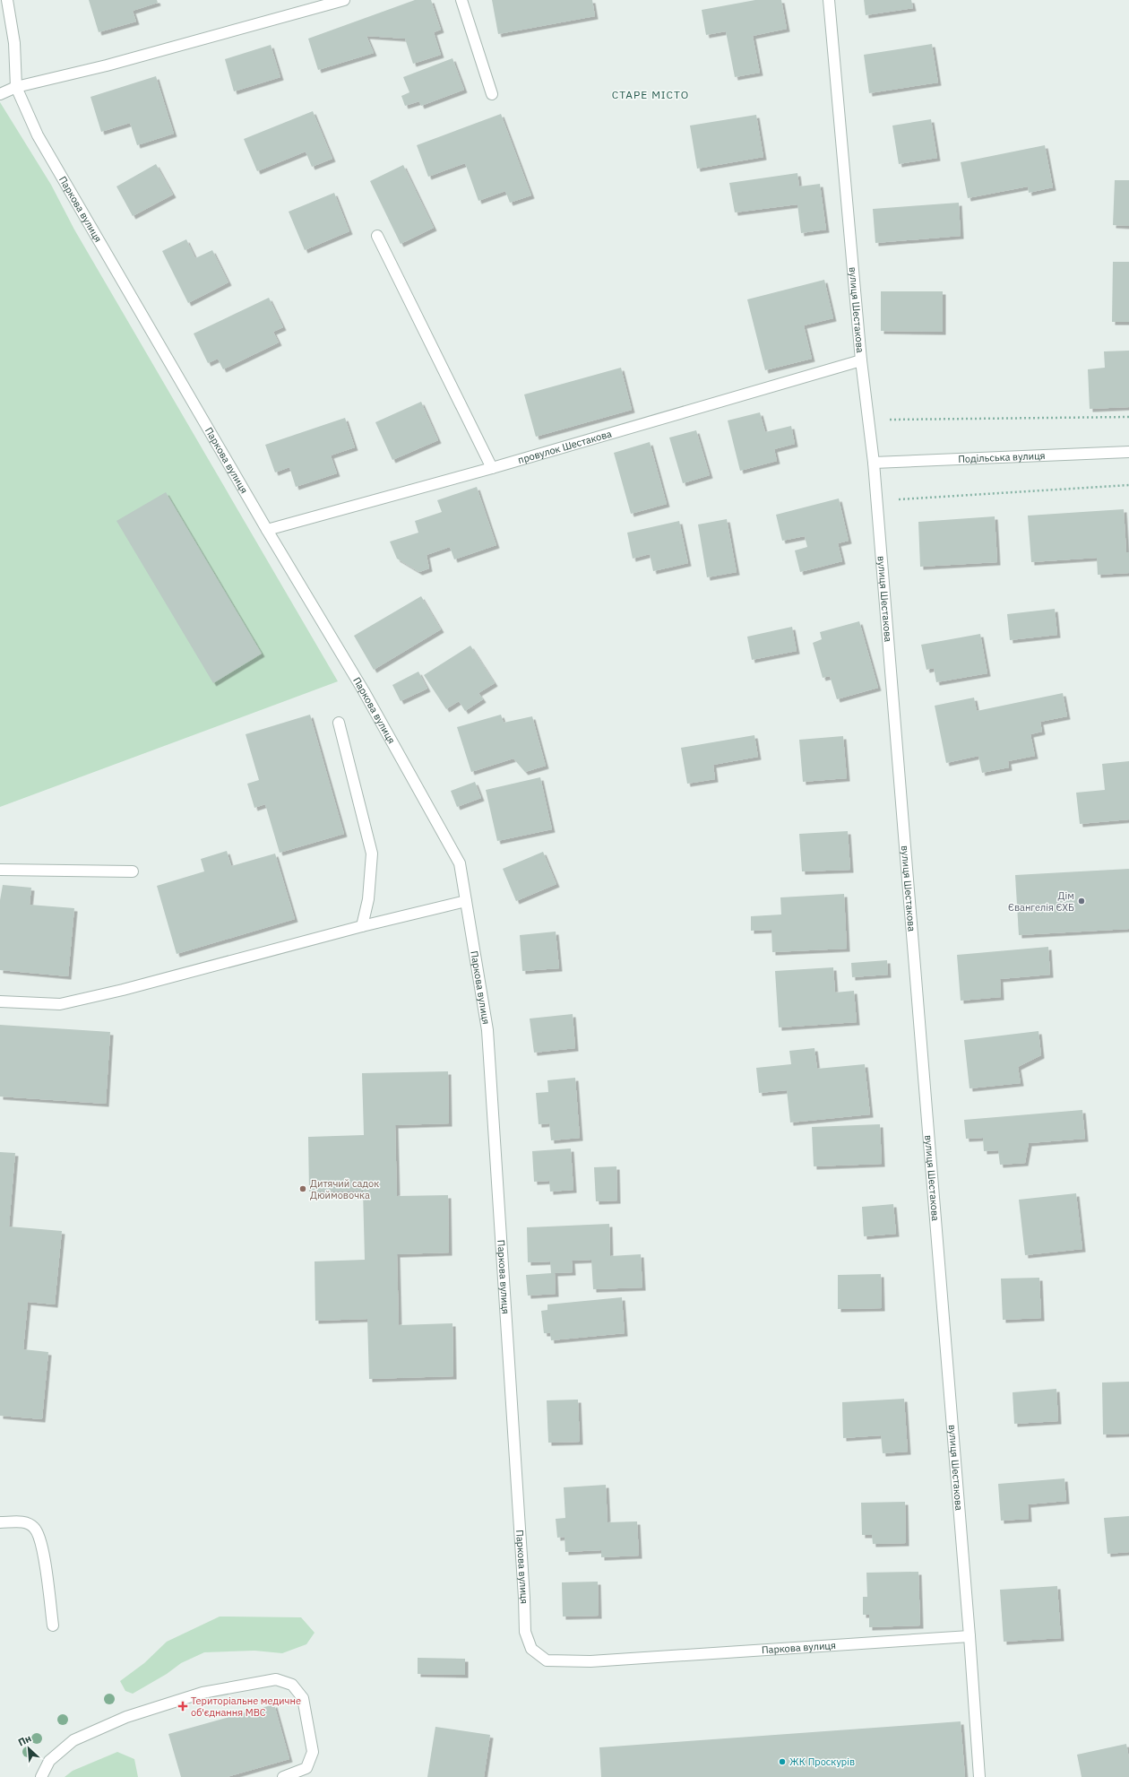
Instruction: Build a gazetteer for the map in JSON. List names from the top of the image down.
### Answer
{
  "streets": {
    "street": [
      "Паркова вулиця",
      "вулиця Шестакова",
      "провулок Шестакова",
      "Подільська вулиця"
    ]
  },
  "crossings": [
    ["Паркова вулиця", "вулиця Шестакова"],
    ["Паркова вулиця", "провулок Шестакова"],
    ["вулиця Шестакова", "провулок Шестакова"],
    ["вулиця Шестакова", "Подільська вулиця"]
  ],
  "districts": ["СТАРЕ МІСТО"],
  "places": {
    "other": ["Дім Євангелія ЄХБ", "Дитячий садок Дюймовочка", "ЖК Проскурів"],
    "health": ["Територіальне медичне об'єднання МВС"]
  },
  "north": "top left"
}
